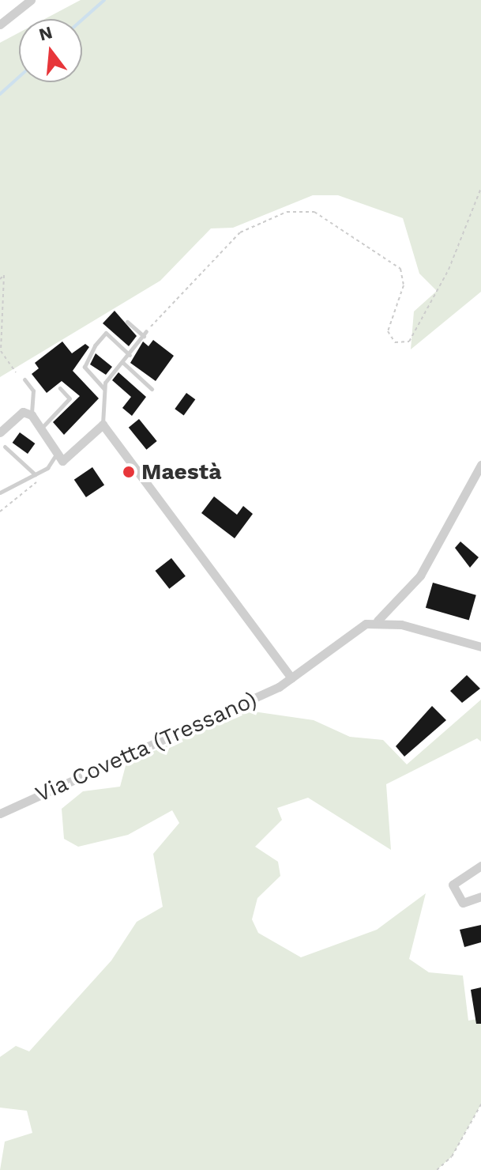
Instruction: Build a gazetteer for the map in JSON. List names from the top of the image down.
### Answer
{
  "streets": {
    "street": ["Via Covetta (Tressano)"]
  },
  "places": ["Maestà"],
  "north": "top"
}
